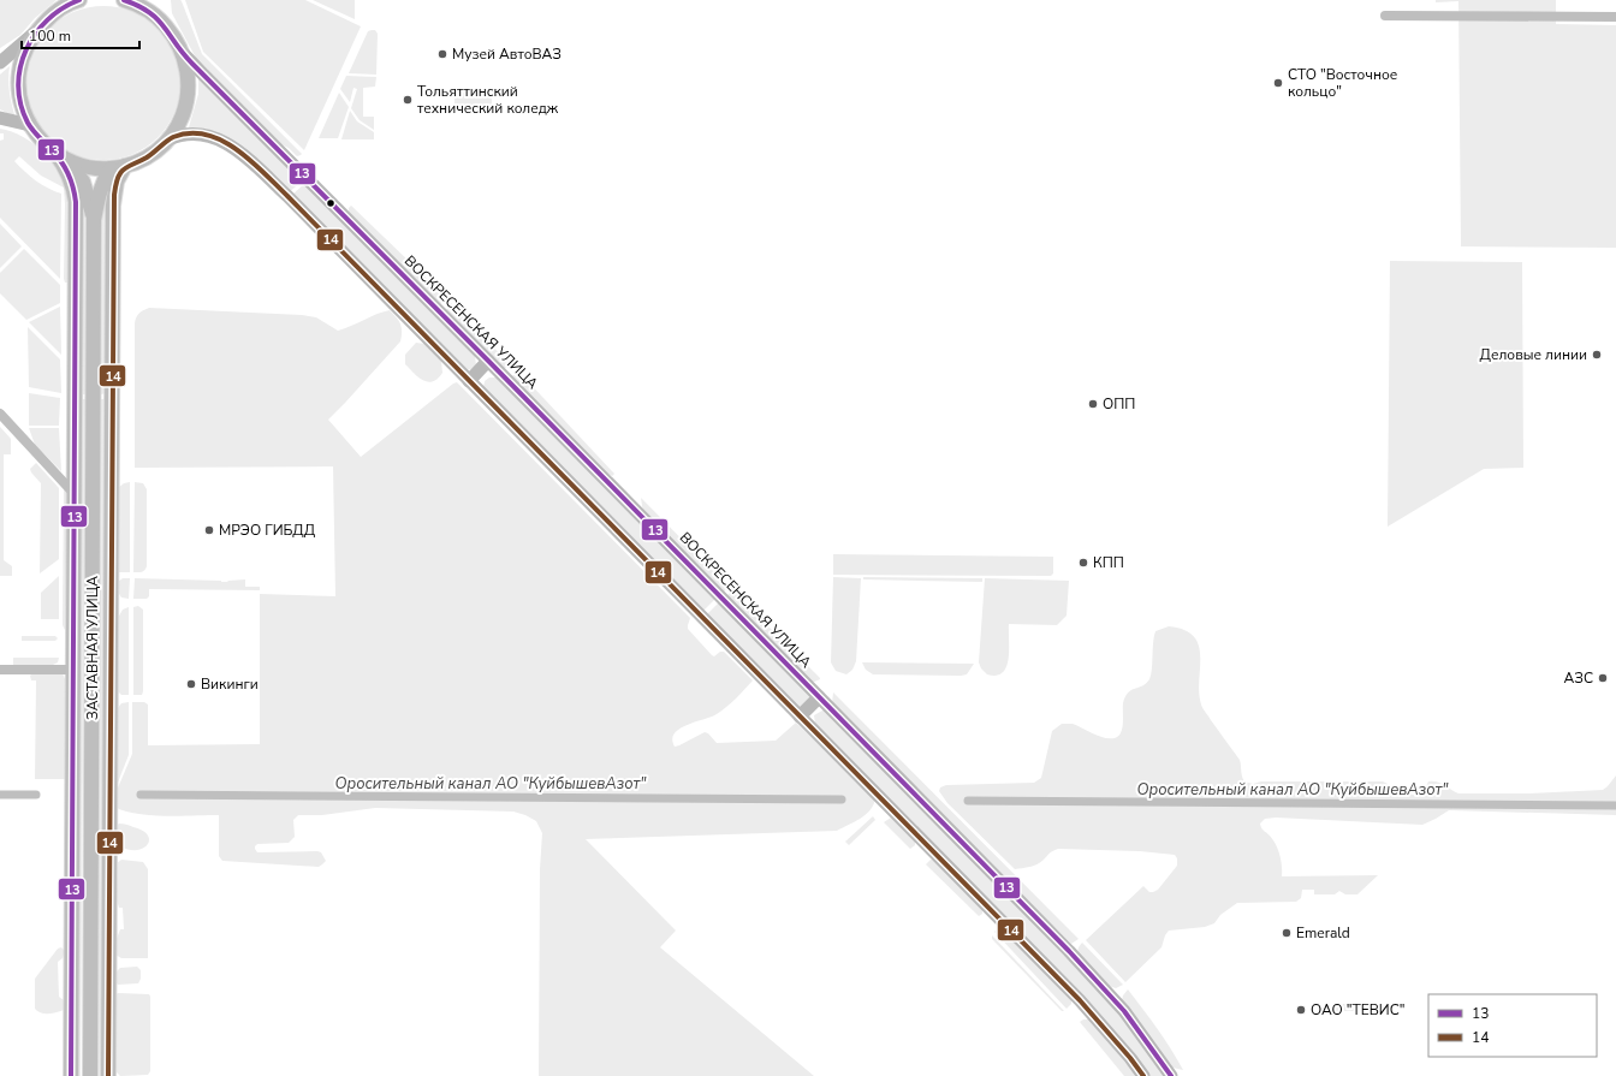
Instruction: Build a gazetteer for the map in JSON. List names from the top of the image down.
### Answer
{
  "streets": {
    "main road": ["ВОСКРЕСЕНСКАЯ УЛИЦА", "ЗАСТАВНАЯ УЛИЦА"]
  },
  "water": ["Оросительный канал АО \"КуйбышевАзот\""],
  "places": [
    "Музей АвтоВАЗ",
    "СТО \"Восточное кольцо\"",
    "Тольяттинский технический коледж",
    "Деловые линии",
    "ОПП",
    "МРЭО ГИБДД",
    "КПП",
    "АЗС",
    "Викинги",
    "Emerald",
    "ОАО \"ТЕВИС\""
  ],
  "lines": ["transit line 13", "transit line 14"],
  "legend": ["13", "14"],
  "scale_bar": "100 m"
}
